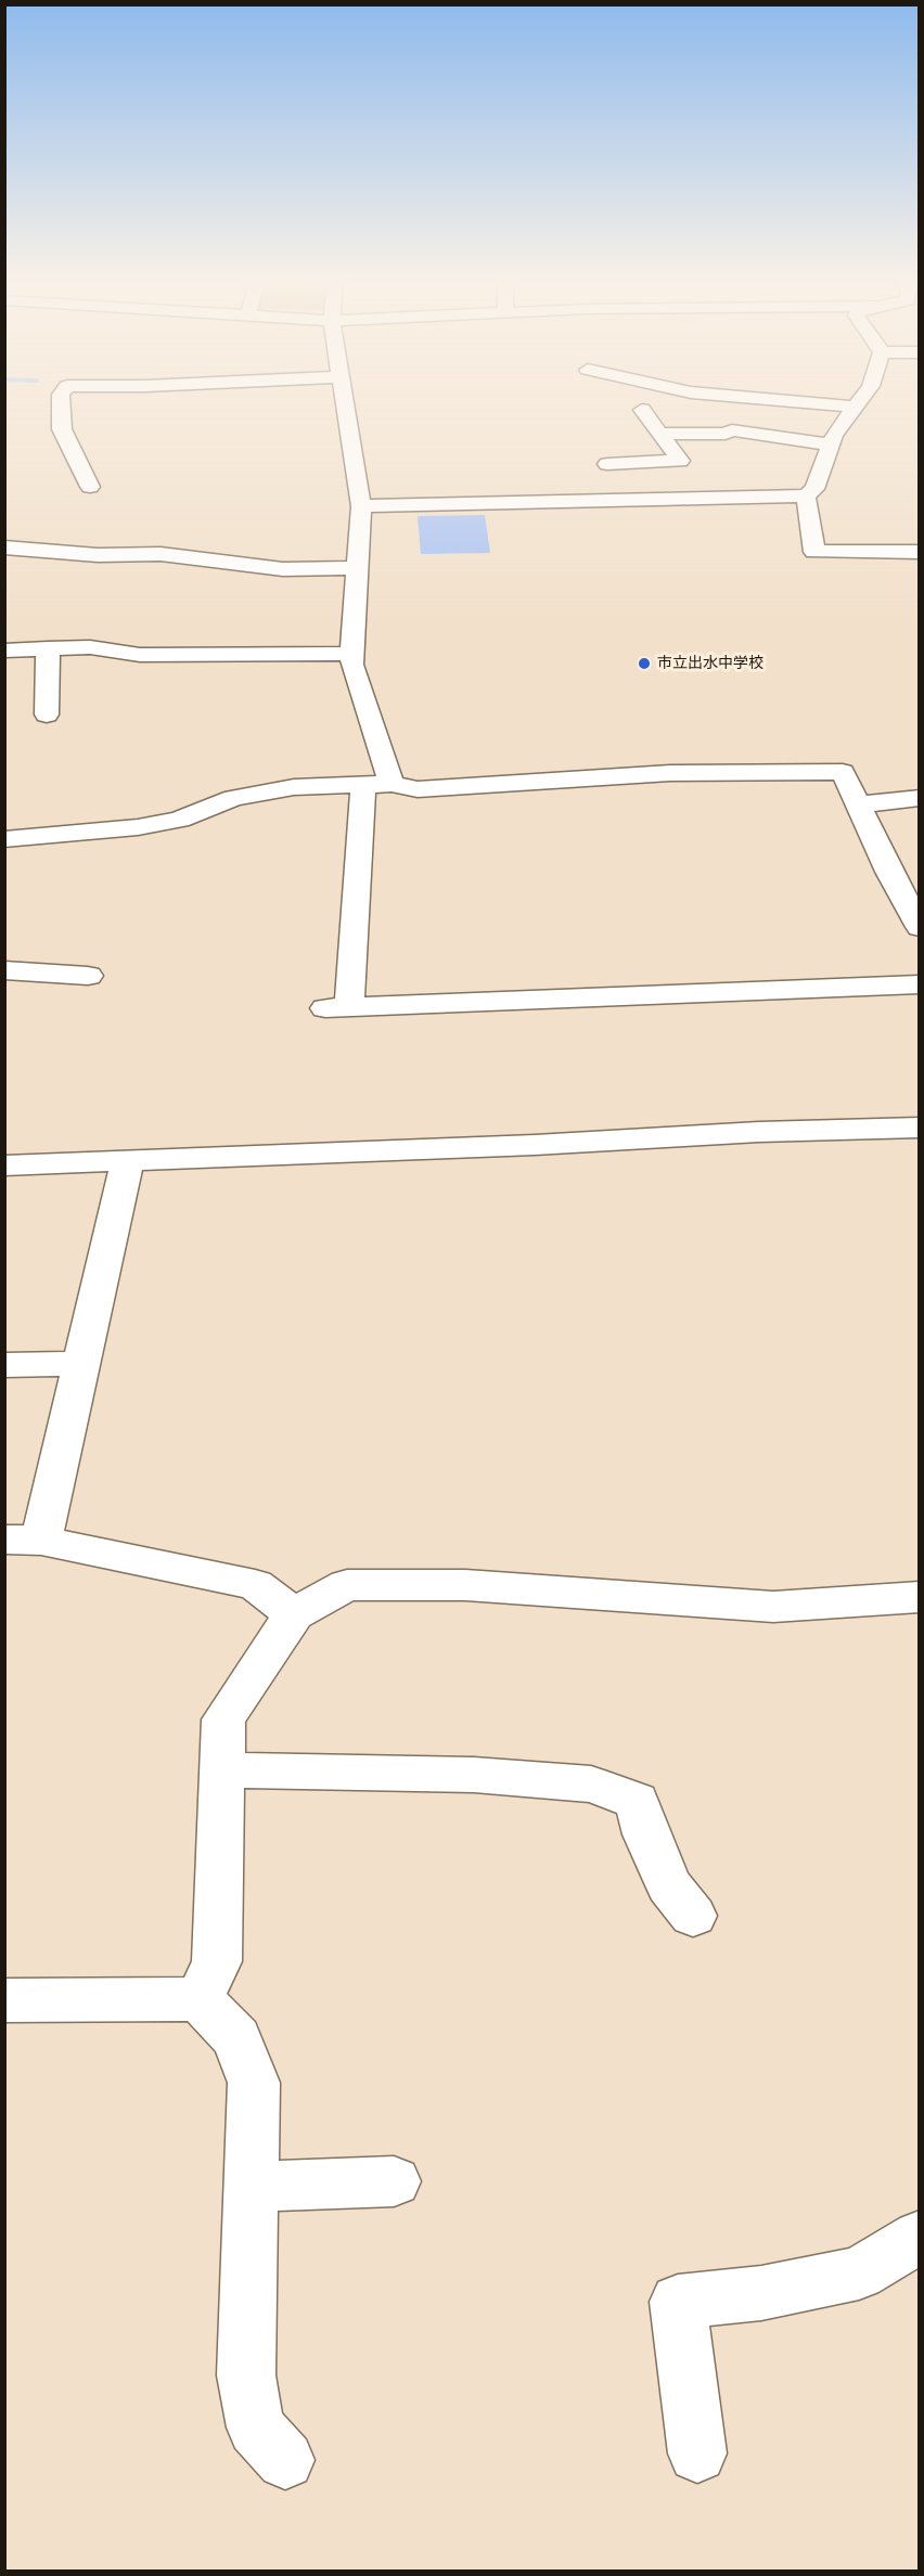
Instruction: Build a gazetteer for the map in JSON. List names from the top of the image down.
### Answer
{
  "places": ["市立出水中学校"]
}
